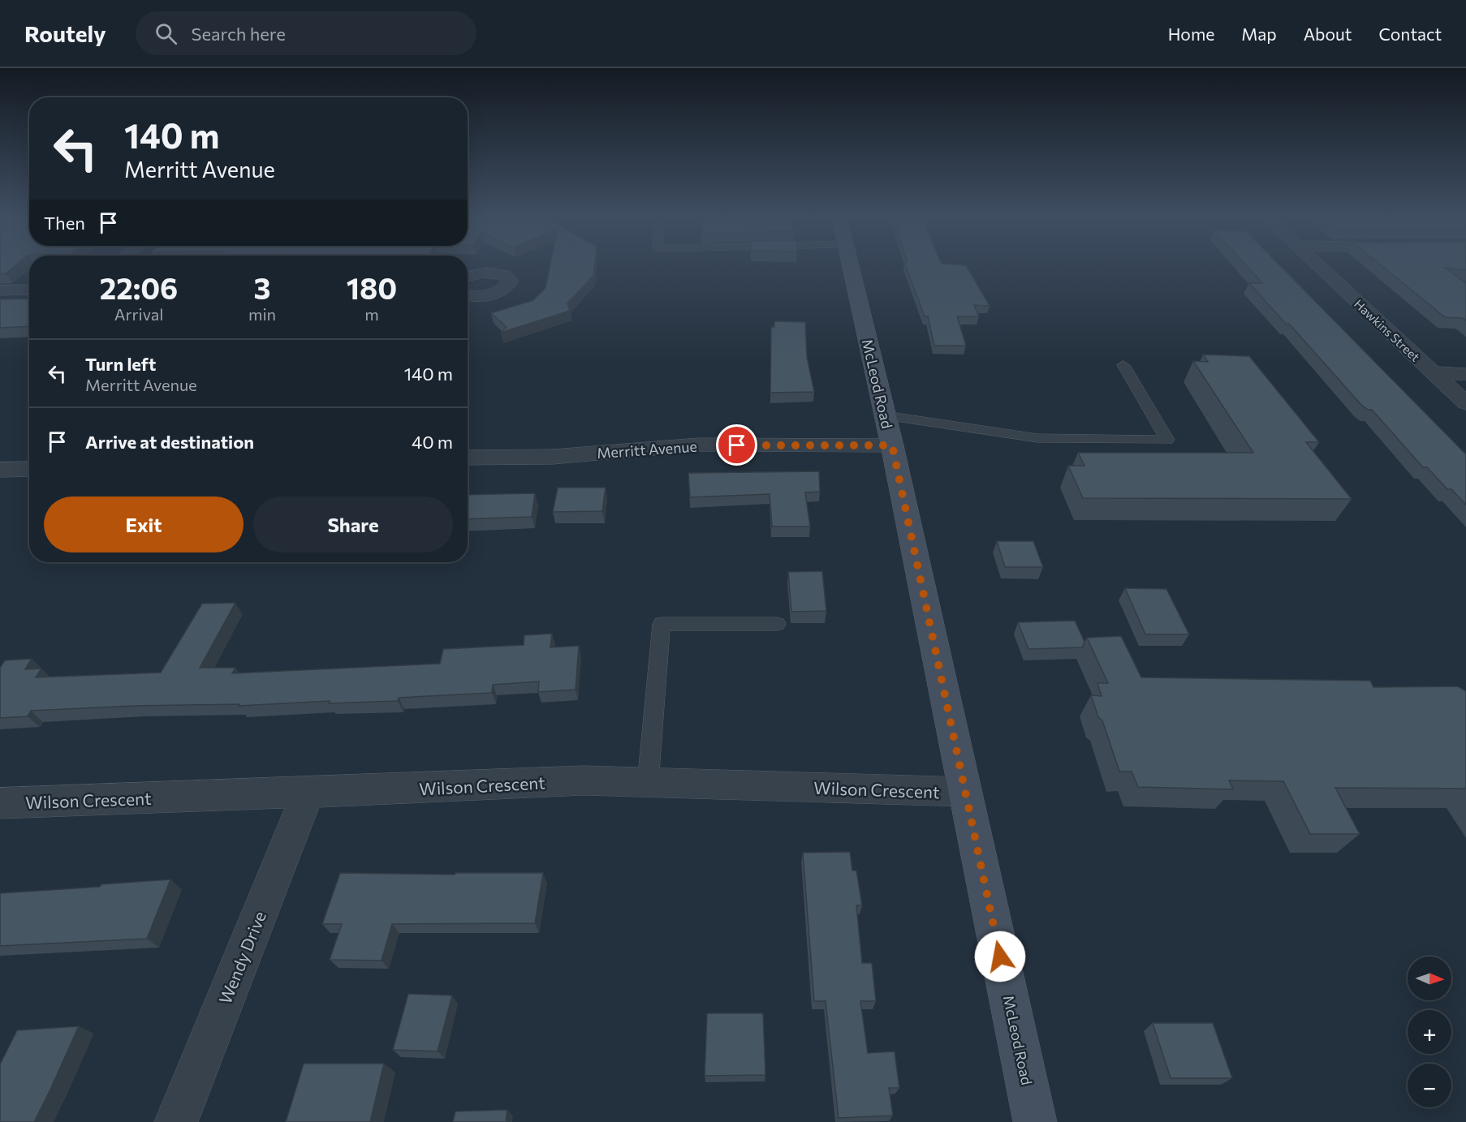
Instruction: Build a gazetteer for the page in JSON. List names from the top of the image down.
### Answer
{
  "streets": {
    "main road": ["McLeod Road"],
    "street": [
      "Hawkins Street",
      "Merritt Avenue",
      "Wilson Crescent",
      "Wendy Drive"
    ]
  },
  "crossings": [
    ["McLeod Road", "Merritt Avenue"],
    ["McLeod Road", "Wilson Crescent"],
    ["Wilson Crescent", "Wendy Drive"]
  ],
  "north": "right",
  "page": {
    "header": "Routely",
    "search": "Search here",
    "nav": [
      "Home",
      "Map",
      "About",
      "Contact"
    ],
    "turn": ["140 m", "Merritt Avenue"],
    "then": "Then",
    "eta": [
      "22:06",
      "Arrival",
      "3",
      "min",
      "180",
      "m"
    ],
    "list": [
      {
        "name": "Turn left",
        "note": "Merritt Avenue",
        "value": "140 m"
      },
      {
        "name": "Arrive at destination",
        "value": "40 m"
      }
    ],
    "buttons": ["Exit", "Share"],
    "map_buttons": ["+", "−"]
  }
}
